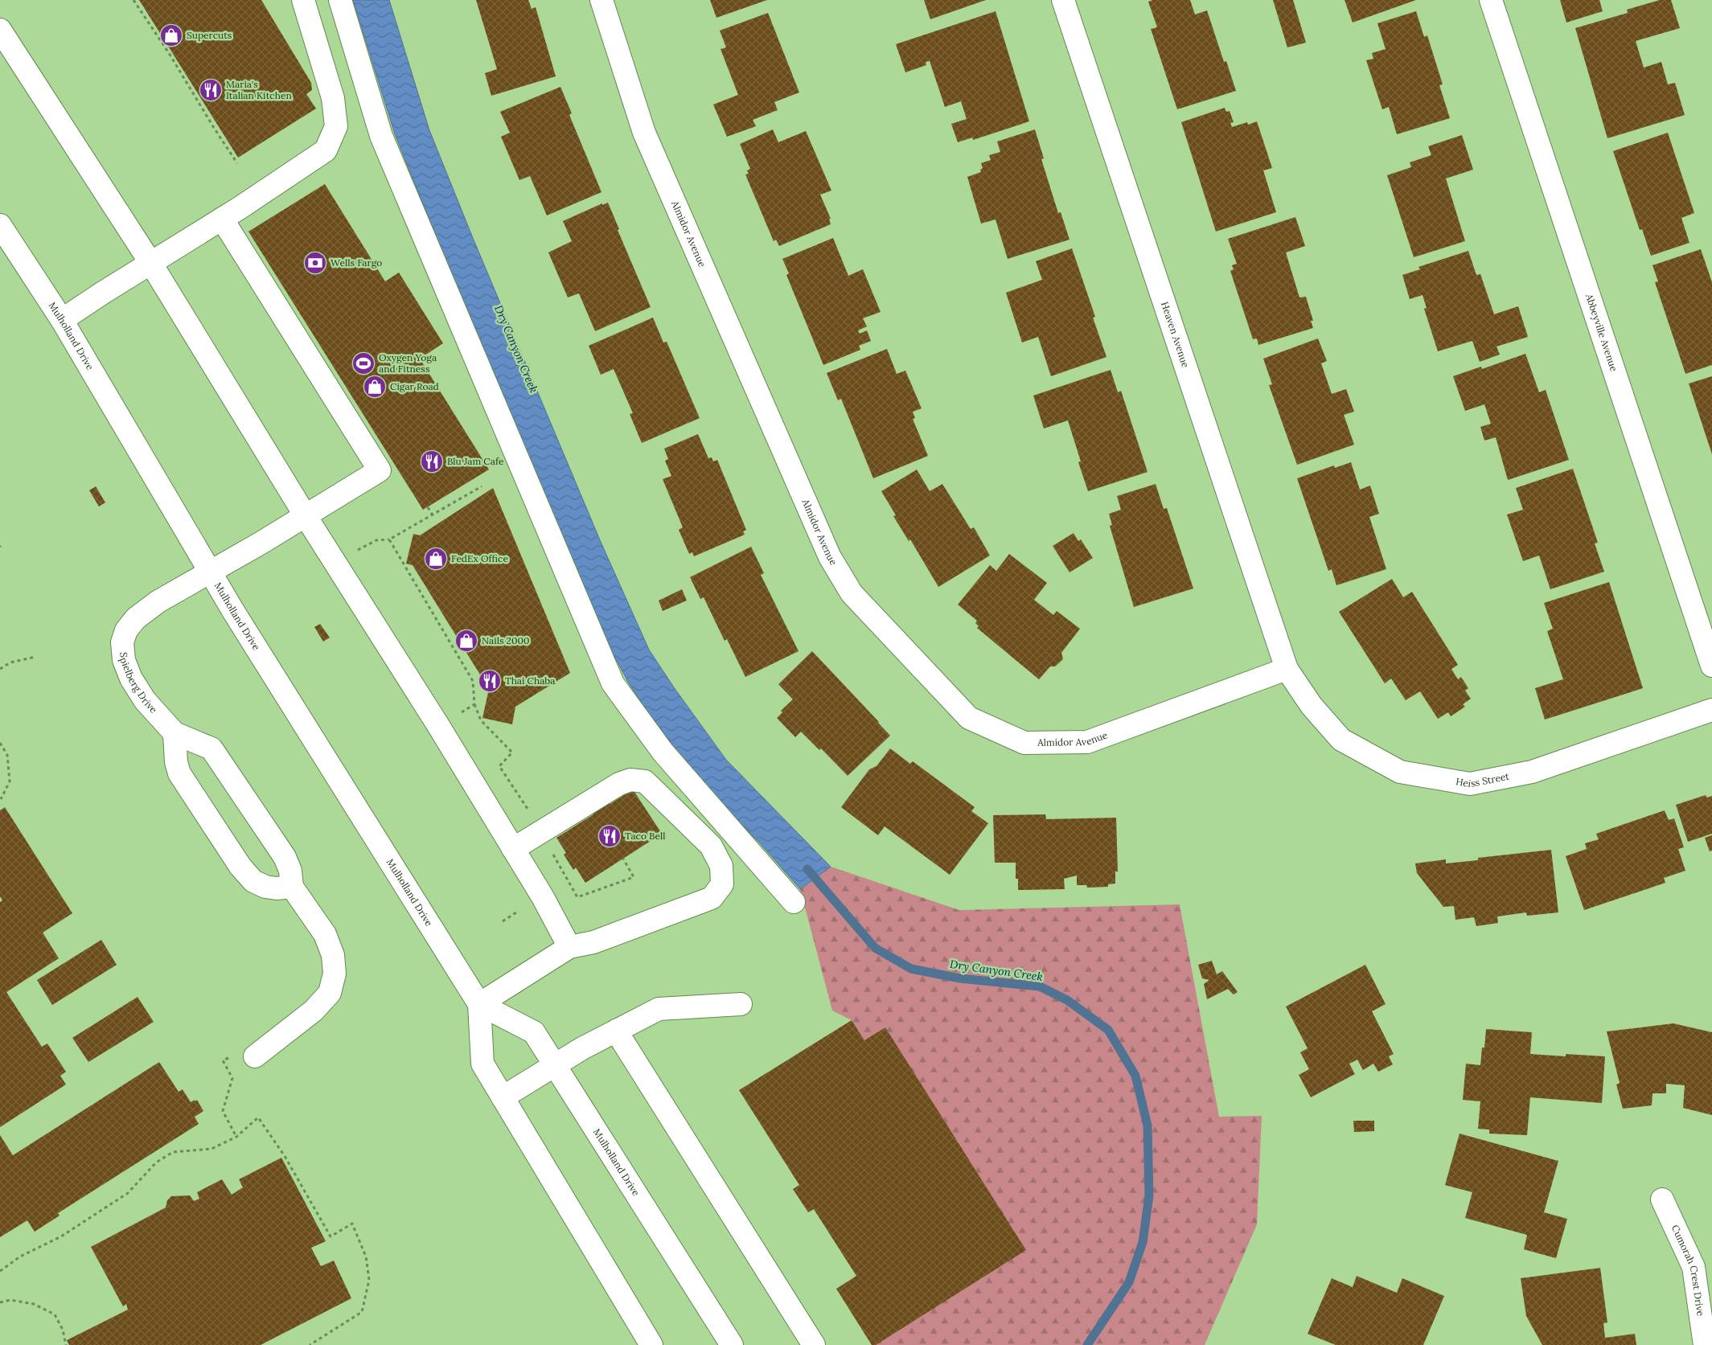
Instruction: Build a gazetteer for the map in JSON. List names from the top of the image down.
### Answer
{
  "streets": {
    "street": [
      "Almidor Avenue",
      "Abbeyville Avenue",
      "Heaven Avenue",
      "Mulholland Drive",
      "Spielberg Drive",
      "Heiss Street",
      "Cumorah Crest Drive"
    ]
  },
  "crossings": [
    ["Almidor Avenue", "Heaven Avenue"],
    ["Almidor Avenue", "Heiss Street"],
    ["Heaven Avenue", "Heiss Street"],
    ["Mulholland Drive", "Spielberg Drive"]
  ],
  "water": ["Dry Canyon Creek"],
  "places": {
    "shop": [
      "Supercuts",
      "Cigar Road",
      "FedEx Office",
      "Nails 2000"
    ],
    "restaurant": [
      "Maria's Italian Kitchen",
      "Blu Jam Cafe",
      "Thai Chaba",
      "Taco Bell"
    ],
    "bank": ["Wells Fargo"],
    "sports": ["Oxygen Yoga and Fitness"]
  }
}
